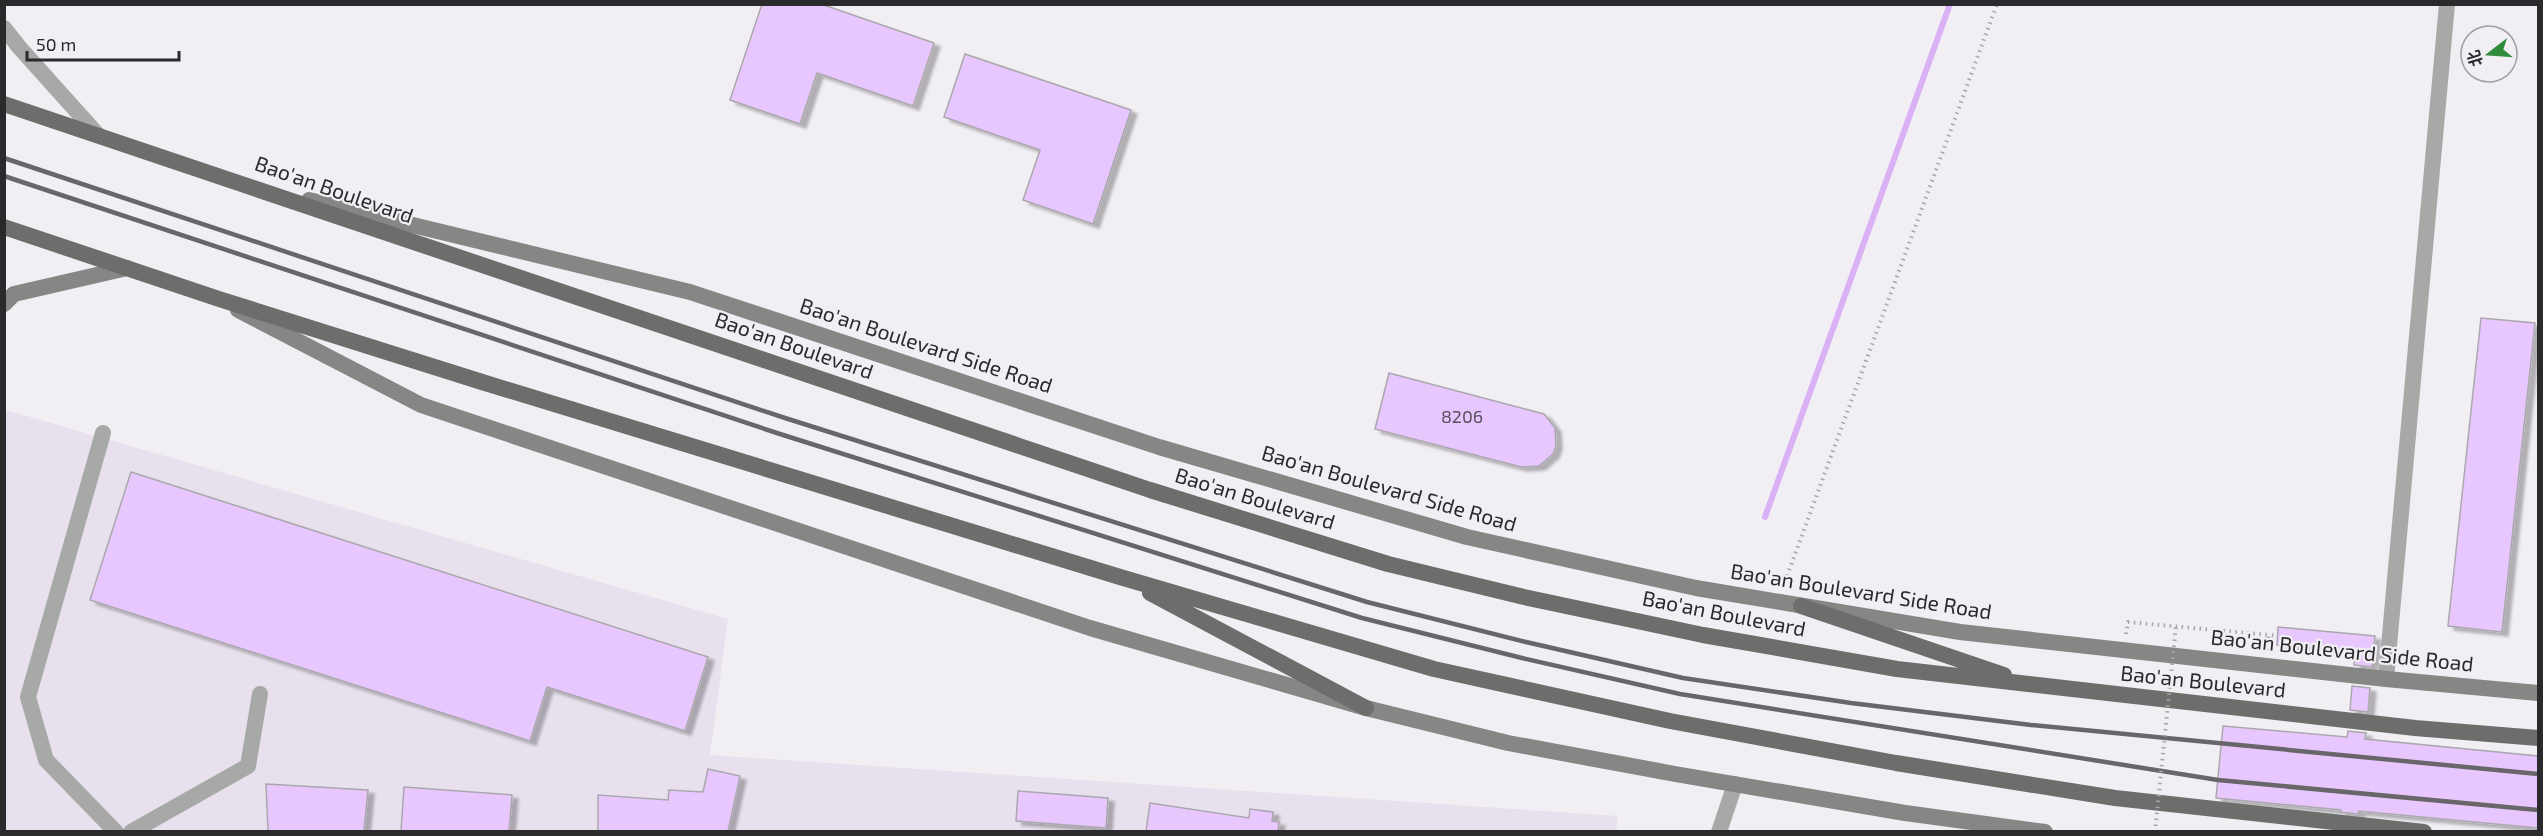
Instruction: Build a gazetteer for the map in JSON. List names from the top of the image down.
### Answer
{
  "streets": {
    "main road": ["Bao'an Boulevard", "Bao'an Boulevard Side Road"]
  },
  "crossings": [
    ["Bao'an Boulevard", "Bao'an Boulevard Side Road"]
  ],
  "house_numbers": ["8206"],
  "scale_bar": "50 m",
  "north": "left"
}
